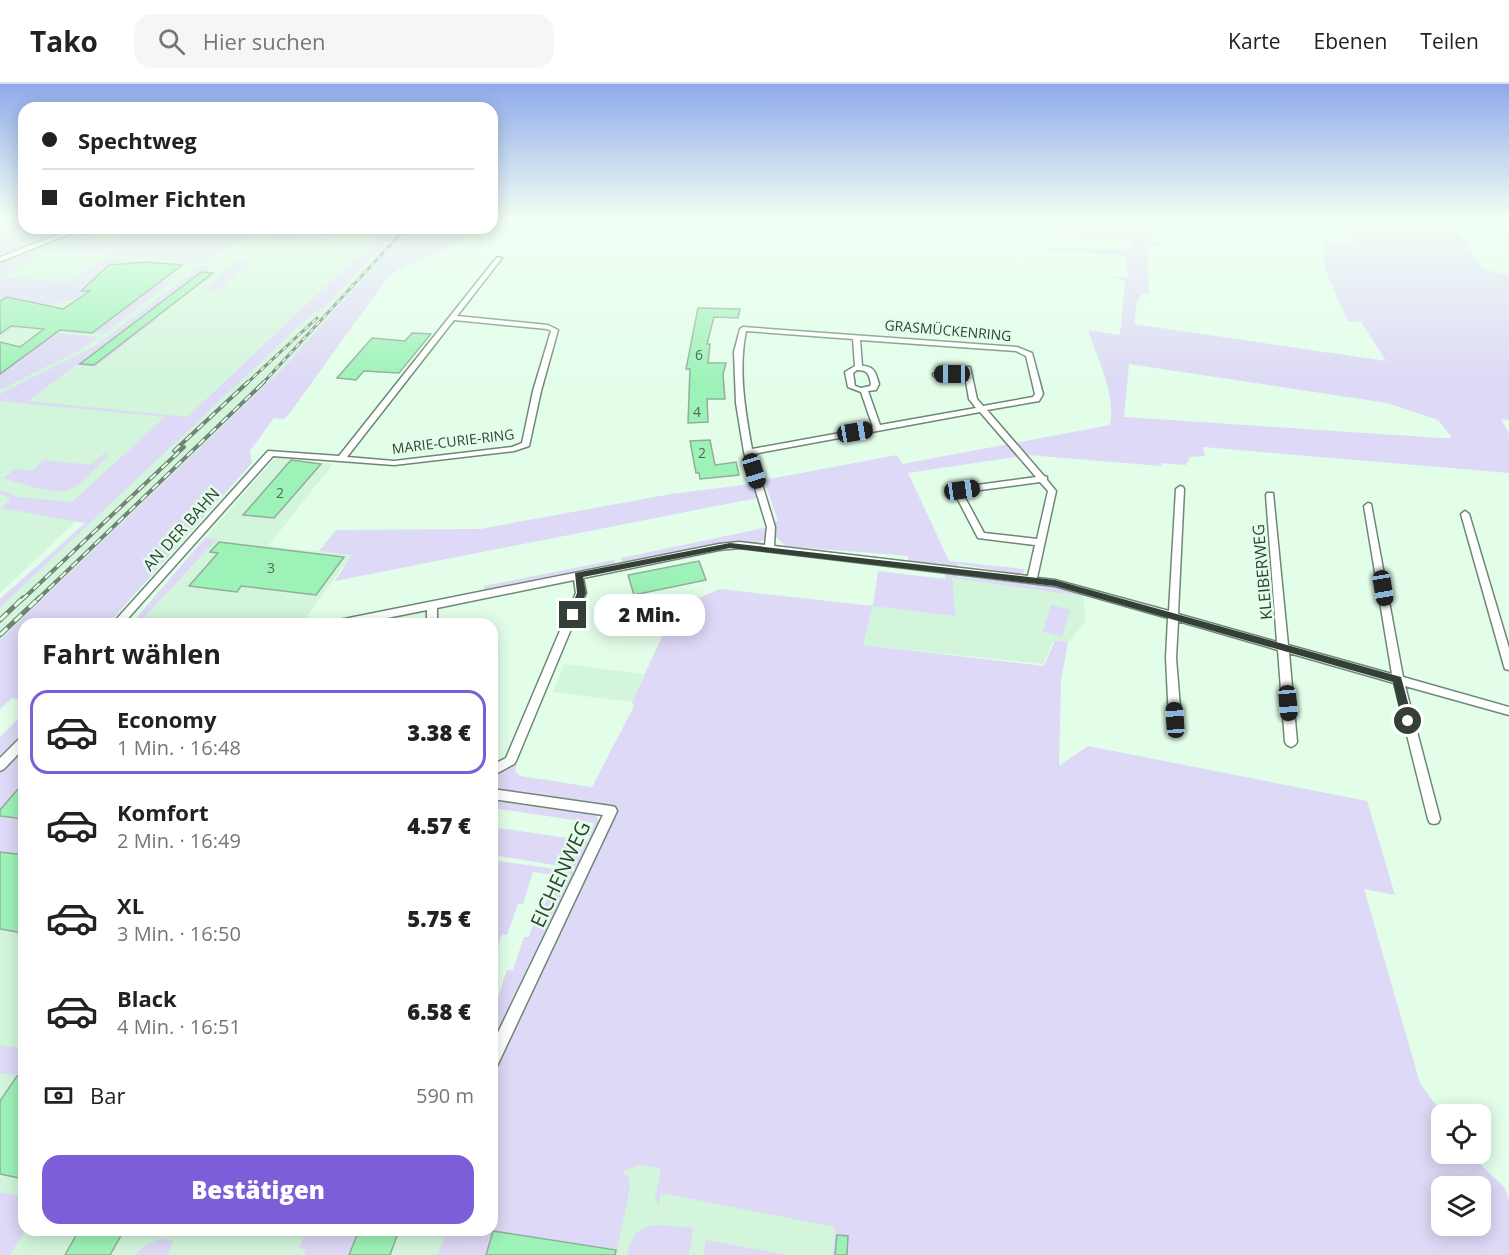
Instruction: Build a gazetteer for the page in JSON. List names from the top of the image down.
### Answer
{
  "streets": {
    "street": [
      "GRASMÜCKENRING",
      "MARIE-CURIE-RING",
      "AN DER BAHN",
      "KLEIBERWEG",
      "EICHENWEG"
    ]
  },
  "crossings": [
    ["MARIE-CURIE-RING", "AN DER BAHN"]
  ],
  "house_numbers": [
    "6",
    "4",
    "2",
    "2",
    "3"
  ],
  "page": {
    "header": "Tako",
    "search": "Hier suchen",
    "nav": ["Karte", "Ebenen", "Teilen"],
    "banner": ["Spechtweg", "Golmer Fichten"],
    "bubble": "2 Min.",
    "heading": "Fahrt wählen",
    "list": [
      {
        "name": "Economy",
        "note": "1 Min. · 16:48",
        "value": "3.38 €"
      },
      {
        "name": "Komfort",
        "note": "2 Min. · 16:49",
        "value": "4.57 €"
      },
      {
        "name": "XL",
        "note": "3 Min. · 16:50",
        "value": "5.75 €"
      },
      {
        "name": "Black",
        "note": "4 Min. · 16:51",
        "value": "6.58 €"
      }
    ],
    "pay": ["Bar", "590 m"],
    "buttons": "Bestätigen"
  }
}
